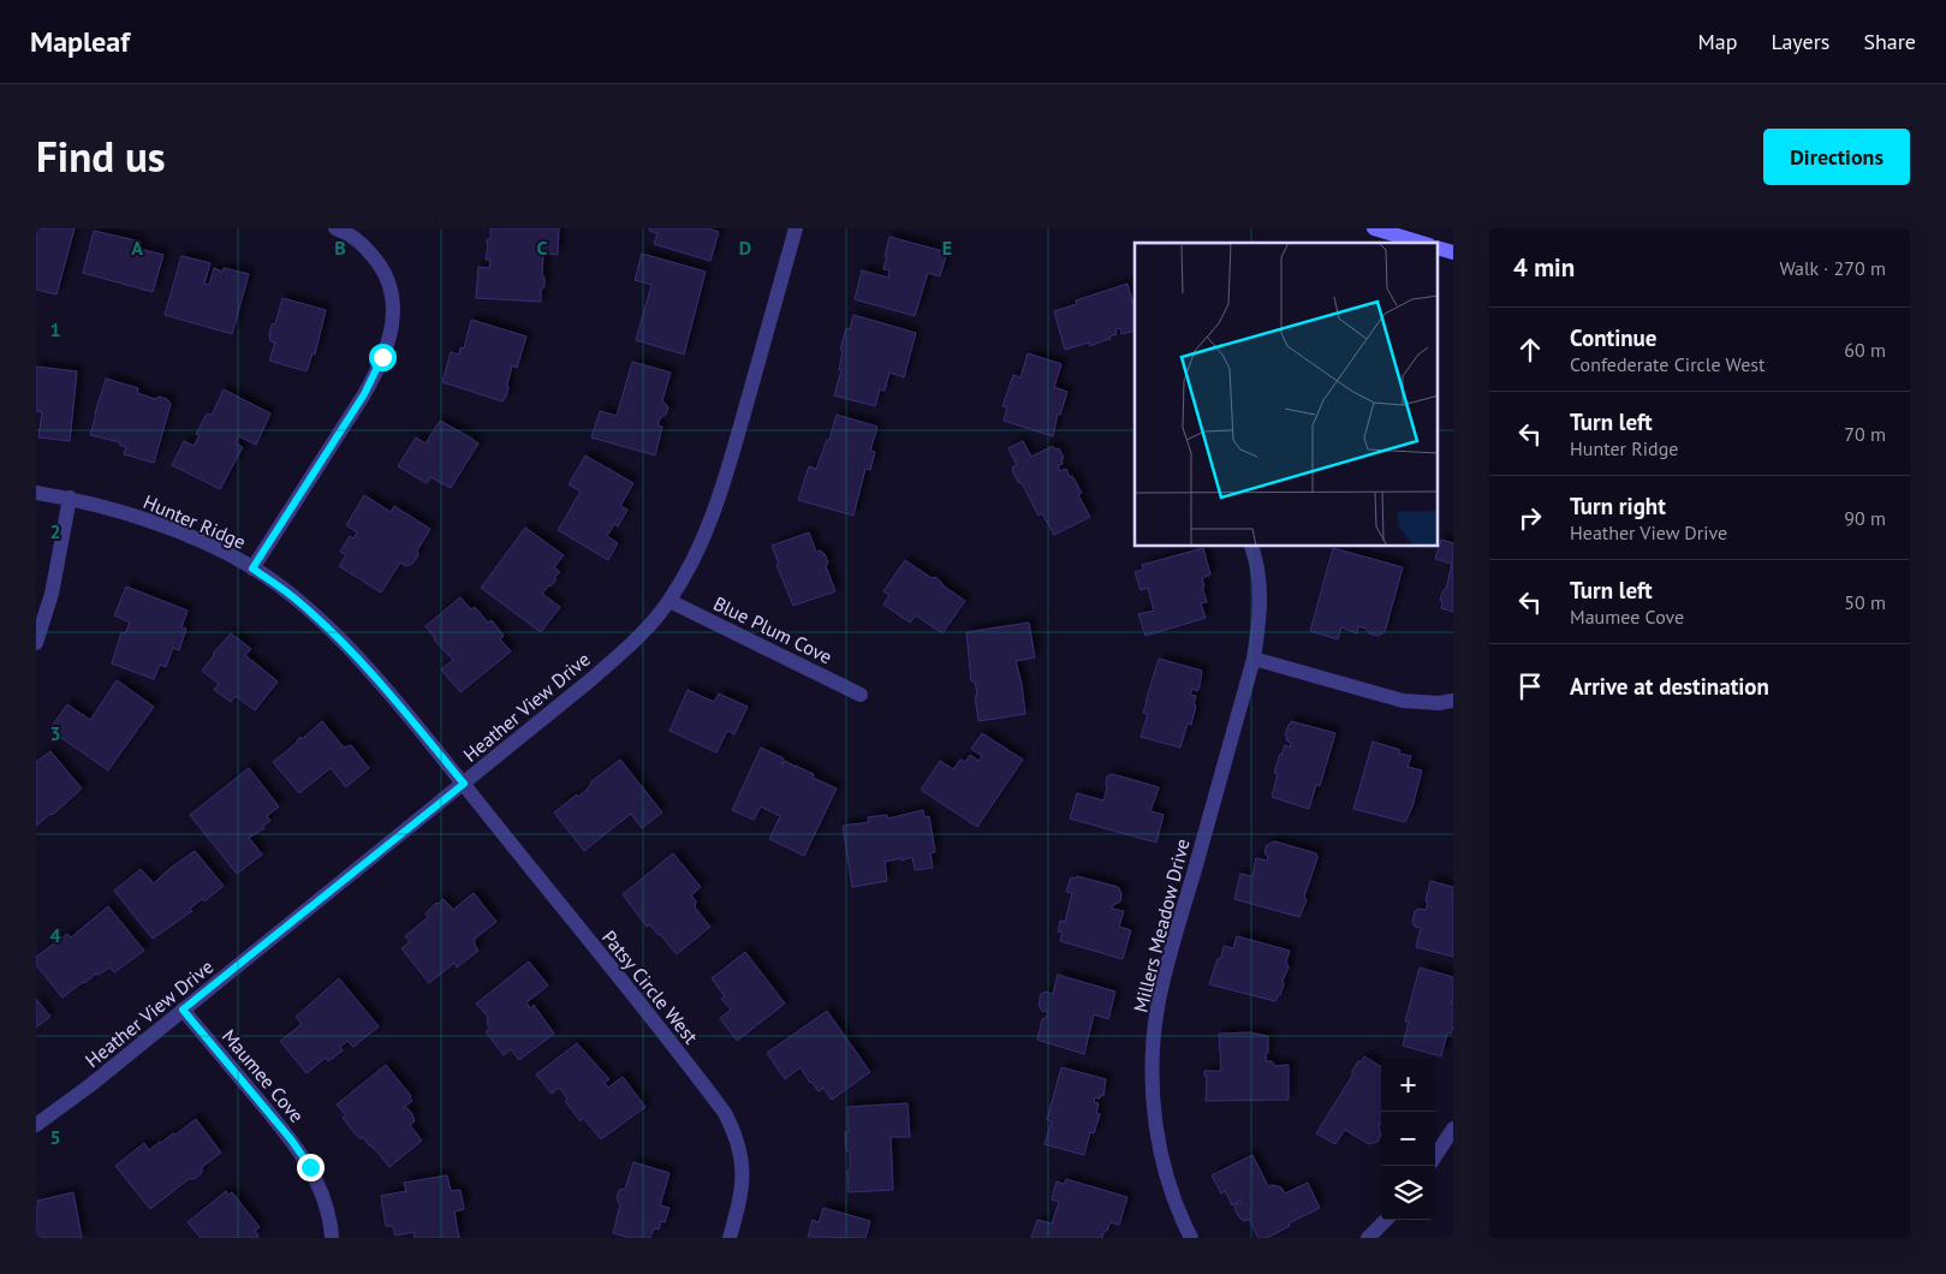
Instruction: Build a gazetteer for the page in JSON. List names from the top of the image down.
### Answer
{
  "streets": {
    "street": [
      "Hunter Ridge",
      "Blue Plum Cove",
      "Heather View Drive",
      "Millers Meadow Drive",
      "Patsy Circle West",
      "Maumee Cove"
    ]
  },
  "crossings": [
    ["Hunter Ridge", "Heather View Drive"],
    ["Hunter Ridge", "Patsy Circle West"],
    ["Blue Plum Cove", "Heather View Drive"],
    ["Heather View Drive", "Patsy Circle West"],
    ["Heather View Drive", "Maumee Cove"]
  ],
  "page": {
    "header": "Mapleaf",
    "nav": ["Map", "Layers", "Share"],
    "title": "Find us",
    "buttons": "Directions",
    "heading": ["4 min", "Walk · 270 m"],
    "list": [
      ["Continue", "Confederate Circle West", "60 m"],
      ["Turn left", "Hunter Ridge", "70 m"],
      ["Turn right", "Heather View Drive", "90 m"],
      ["Turn left", "Maumee Cove", "50 m"],
      "Arrive at destination"
    ],
    "map_buttons": ["+", "−"]
  },
  "grid": {
    "columns": [
      "A",
      "B",
      "C",
      "D",
      "E"
    ],
    "rows": [
      "1",
      "2",
      "3",
      "4",
      "5"
    ]
  }
}
